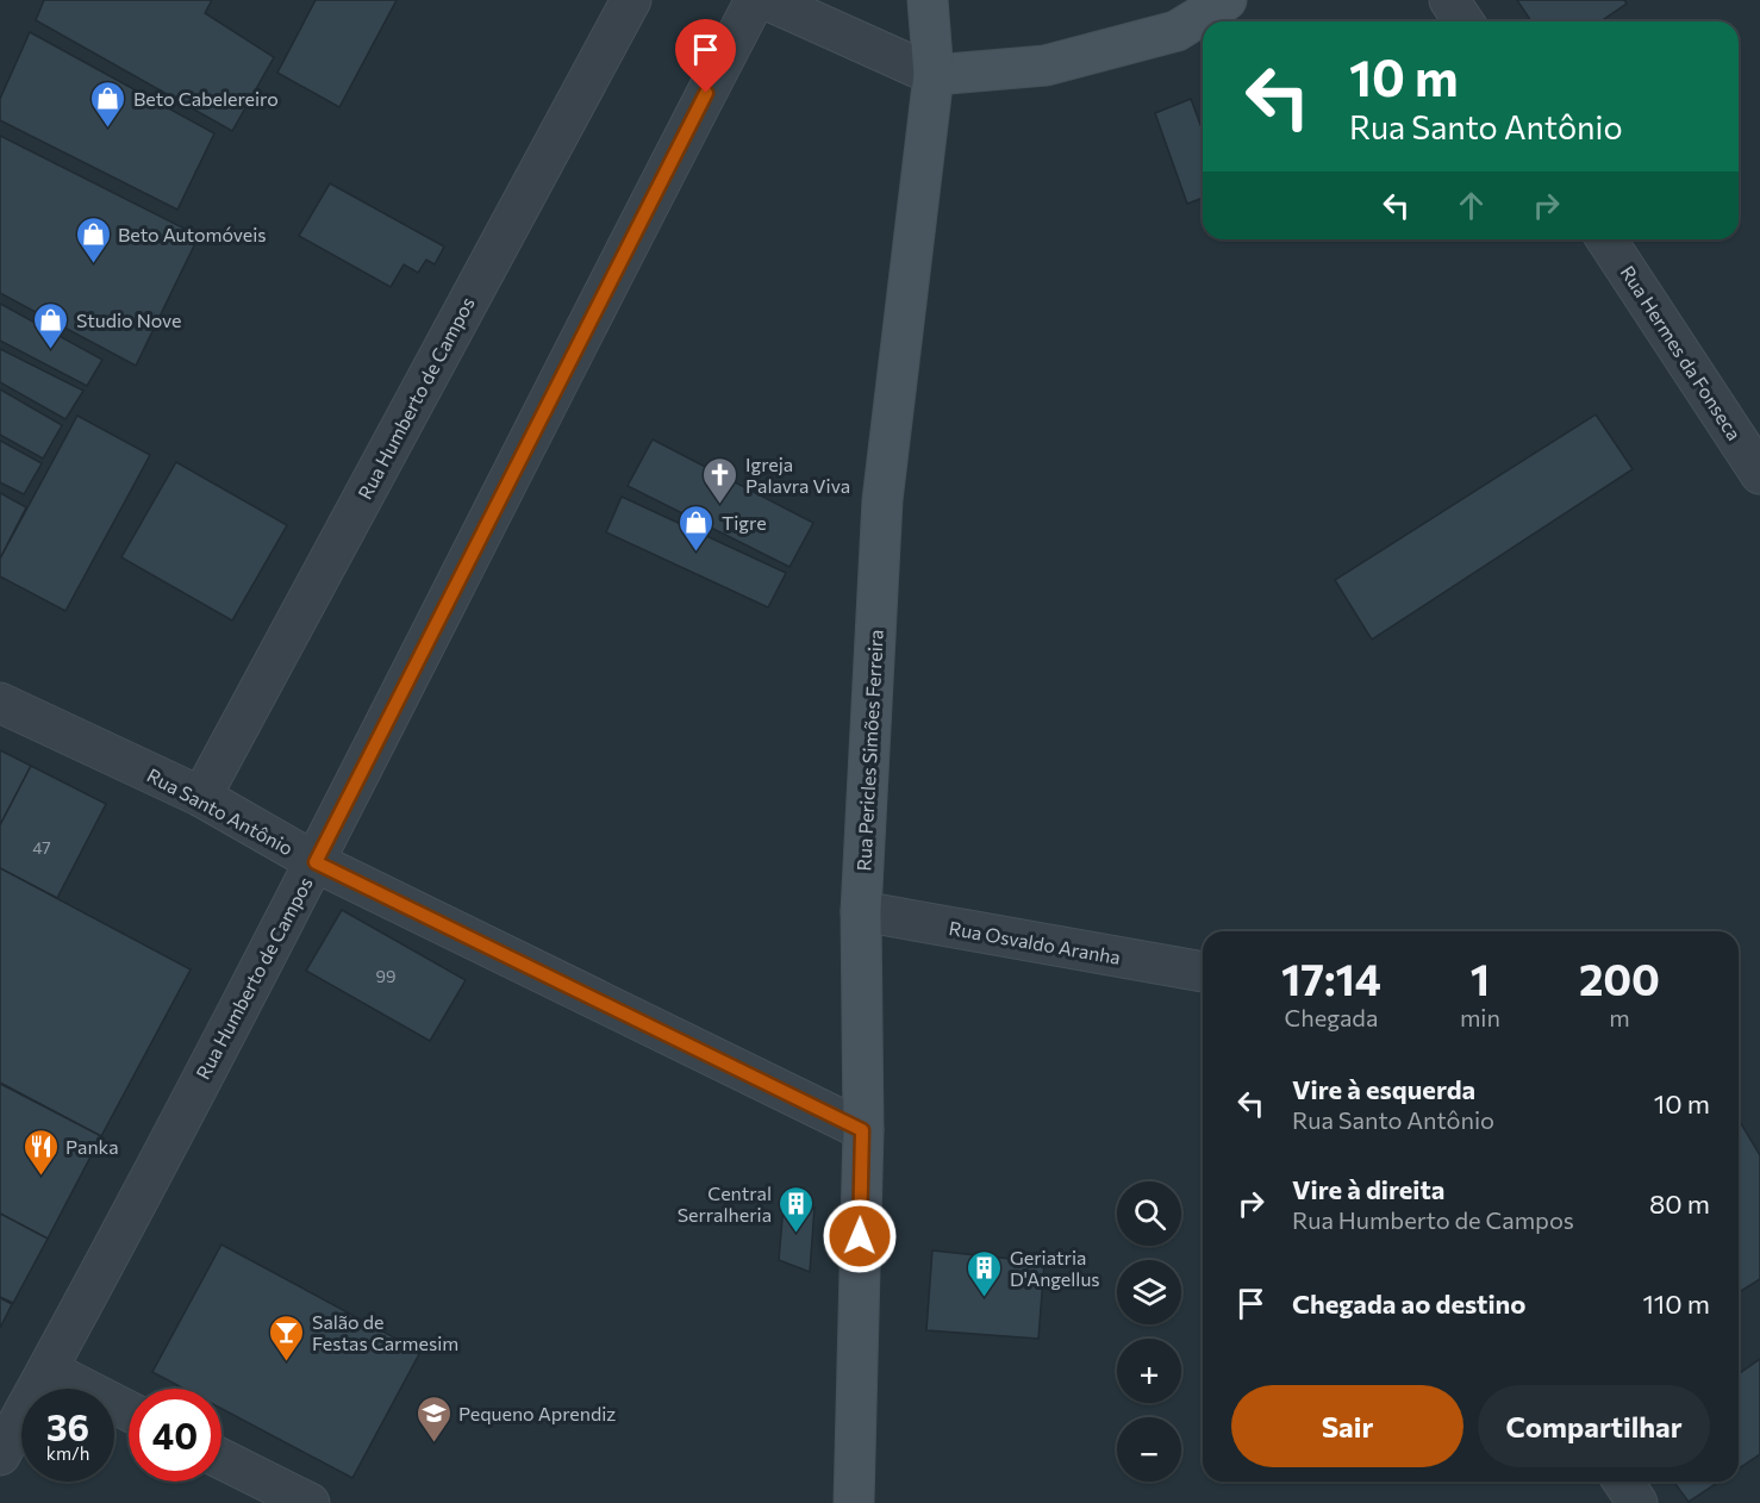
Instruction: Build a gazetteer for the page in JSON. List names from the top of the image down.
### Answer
{
  "streets": {
    "street": [
      "Rua Hermes da Fonseca",
      "Rua Humberto de Campos",
      "Rua Pericles Simões Ferreira",
      "Rua Santo Antônio",
      "Rua Osvaldo Aranha"
    ]
  },
  "crossings": [
    ["Rua Humberto de Campos", "Rua Santo Antônio"],
    ["Rua Pericles Simões Ferreira", "Rua Santo Antônio"],
    ["Rua Pericles Simões Ferreira", "Rua Osvaldo Aranha"]
  ],
  "places": {
    "shop": [
      "Beto Cabelereiro",
      "Beto Automóveis",
      "Studio Nove",
      "Tigre"
    ],
    "church": ["Igreja Palavra Viva"],
    "restaurant": ["Panka"],
    "building": ["Central Serralheria", "Geriatria D'Angellus"],
    "bar": ["Salão de Festas Carmesim"],
    "school or university": ["Pequeno Aprendiz"]
  },
  "house_numbers": ["47", "99"],
  "page": {
    "turn": ["10 m", "Rua Santo Antônio"],
    "eta": [
      "17:14",
      "Chegada",
      "1",
      "min",
      "200",
      "m"
    ],
    "list": [
      {
        "name": "Vire à esquerda",
        "note": "Rua Santo Antônio",
        "value": "10 m"
      },
      {
        "name": "Vire à direita",
        "note": "Rua Humberto de Campos",
        "value": "80 m"
      },
      {
        "name": "Chegada ao destino",
        "value": "110 m"
      }
    ],
    "map_buttons": ["+", "−"],
    "buttons": ["Sair", "Compartilhar"],
    "speed": "36 km/h",
    "limit": "40"
  }
}
